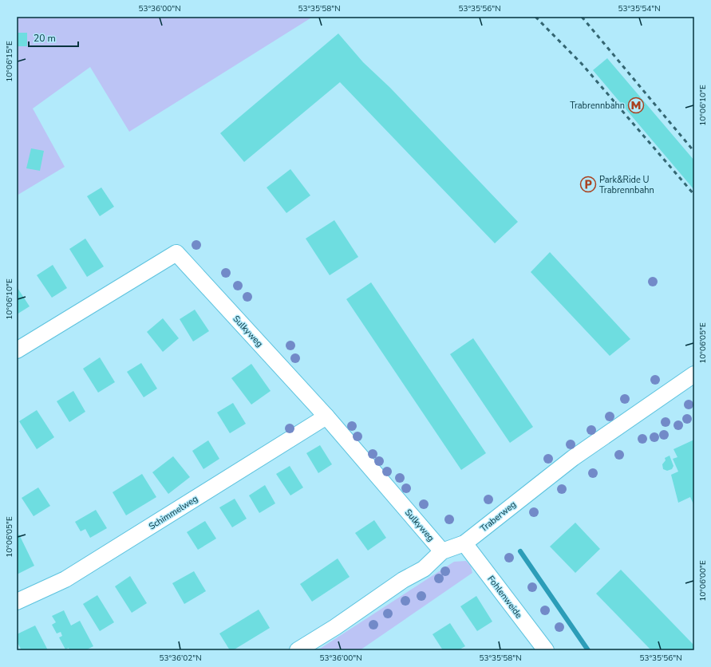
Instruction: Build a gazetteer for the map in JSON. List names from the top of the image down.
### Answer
{
  "streets": {
    "street": [
      "Sulkyweg",
      "Schimmelweg",
      "Traberweg",
      "Fohlenweide"
    ]
  },
  "crossings": [
    ["Sulkyweg", "Schimmelweg"],
    ["Sulkyweg", "Traberweg"],
    ["Traberweg", "Fohlenweide"]
  ],
  "places": {
    "metro station": ["Trabrennbahn"],
    "parking": ["Park&Ride U Trabrennbahn"]
  },
  "scale_bar": "20 m",
  "coordinates": [
    "53°36'00\"N",
    "53°35'58\"N",
    "53°35'56\"N",
    "53°35'54\"N",
    "10°06'15\"E",
    "10°06'10\"E",
    "10°06'05\"E",
    "10°06'00\"E",
    "53°36'02\"N"
  ]
}
